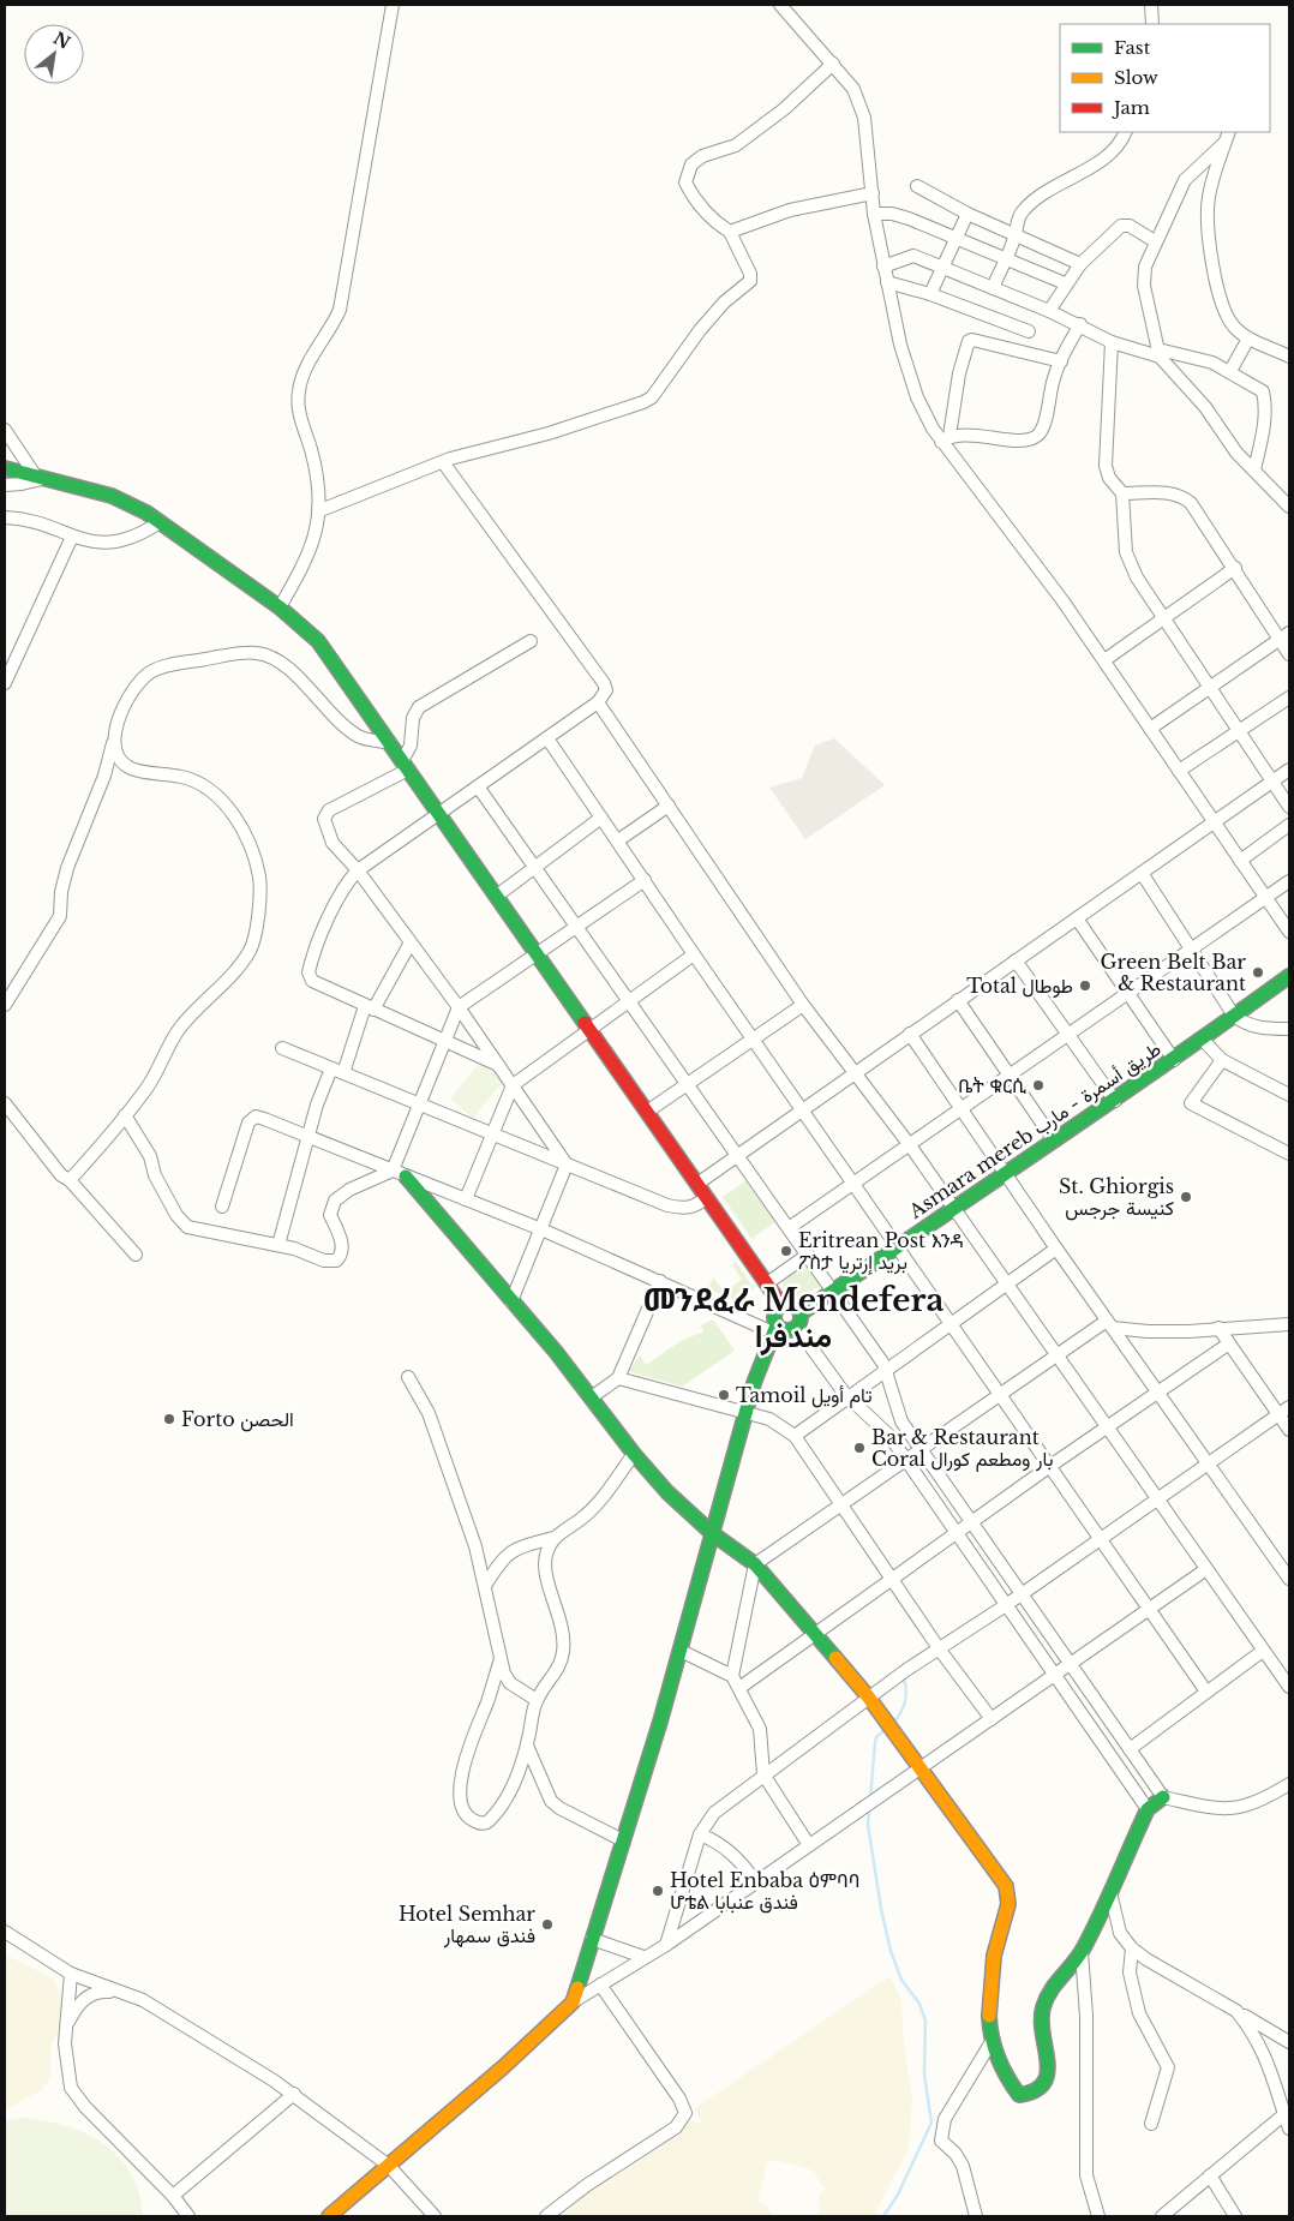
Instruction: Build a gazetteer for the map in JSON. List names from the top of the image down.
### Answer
{
  "streets": {
    "main road": ["Asmara mereb طريق أسمرة - مارب"]
  },
  "districts": ["መንደፈራ Mendefera مندفرا"],
  "places": [
    "Green Belt Bar & Restaurant",
    "Total طوطال",
    "ቤት ቁርሲ",
    "St. Ghiorgis كنيسة جرجس",
    "Eritrean Post እንዳ ፖስታ بريد إرتريا",
    "Tamoil تام أويل",
    "Forto الحصن",
    "Bar & Restaurant Coral بار ومطعم كورال",
    "Hotel Enbaba ዕምባባ ሆቴል فندق عنبابا",
    "Hotel Semhar فندق سمهار"
  ],
  "legend": ["Fast", "Slow", "Jam"],
  "north": "top right"
}
